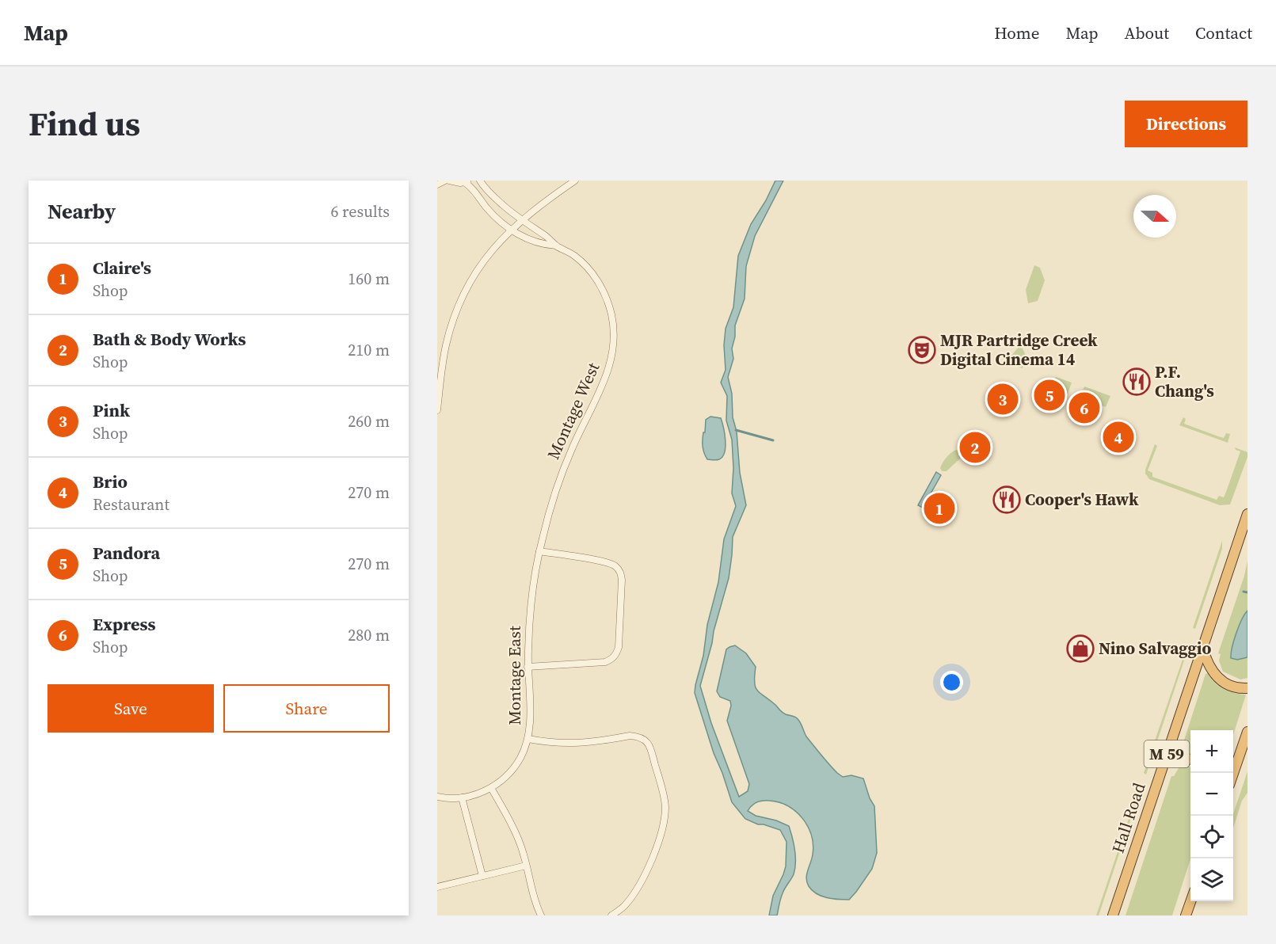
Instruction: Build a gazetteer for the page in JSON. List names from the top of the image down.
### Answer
{
  "streets": {
    "highway": ["M 59", "Hall Road"],
    "street": ["Montage West", "Montage East"]
  },
  "crossings": [
    ["Montage West", "Montage East"]
  ],
  "places": {
    "theatre": ["MJR Partridge Creek Digital Cinema 14"],
    "restaurant": ["P.F. Chang's", "Cooper's Hawk"],
    "shop": ["Nino Salvaggio"]
  },
  "north": "right",
  "page": {
    "header": "Map",
    "nav": [
      "Home",
      "Map",
      "About",
      "Contact"
    ],
    "title": "Find us",
    "buttons": [
      "Directions",
      ["Save", "Share"]
    ],
    "heading": ["Nearby", "6 results"],
    "list": [
      {
        "mark": "1",
        "name": "Claire's",
        "note": "Shop",
        "value": "160 m"
      },
      {
        "mark": "2",
        "name": "Bath & Body Works",
        "note": "Shop",
        "value": "210 m"
      },
      {
        "mark": "3",
        "name": "Pink",
        "note": "Shop",
        "value": "260 m"
      },
      {
        "mark": "4",
        "name": "Brio",
        "note": "Restaurant",
        "value": "270 m"
      },
      {
        "mark": "5",
        "name": "Pandora",
        "note": "Shop",
        "value": "270 m"
      },
      {
        "mark": "6",
        "name": "Express",
        "note": "Shop",
        "value": "280 m"
      }
    ],
    "pins": [
      "5",
      "3",
      "6",
      "4",
      "2",
      "1"
    ],
    "map_buttons": ["+", "−"]
  }
}
